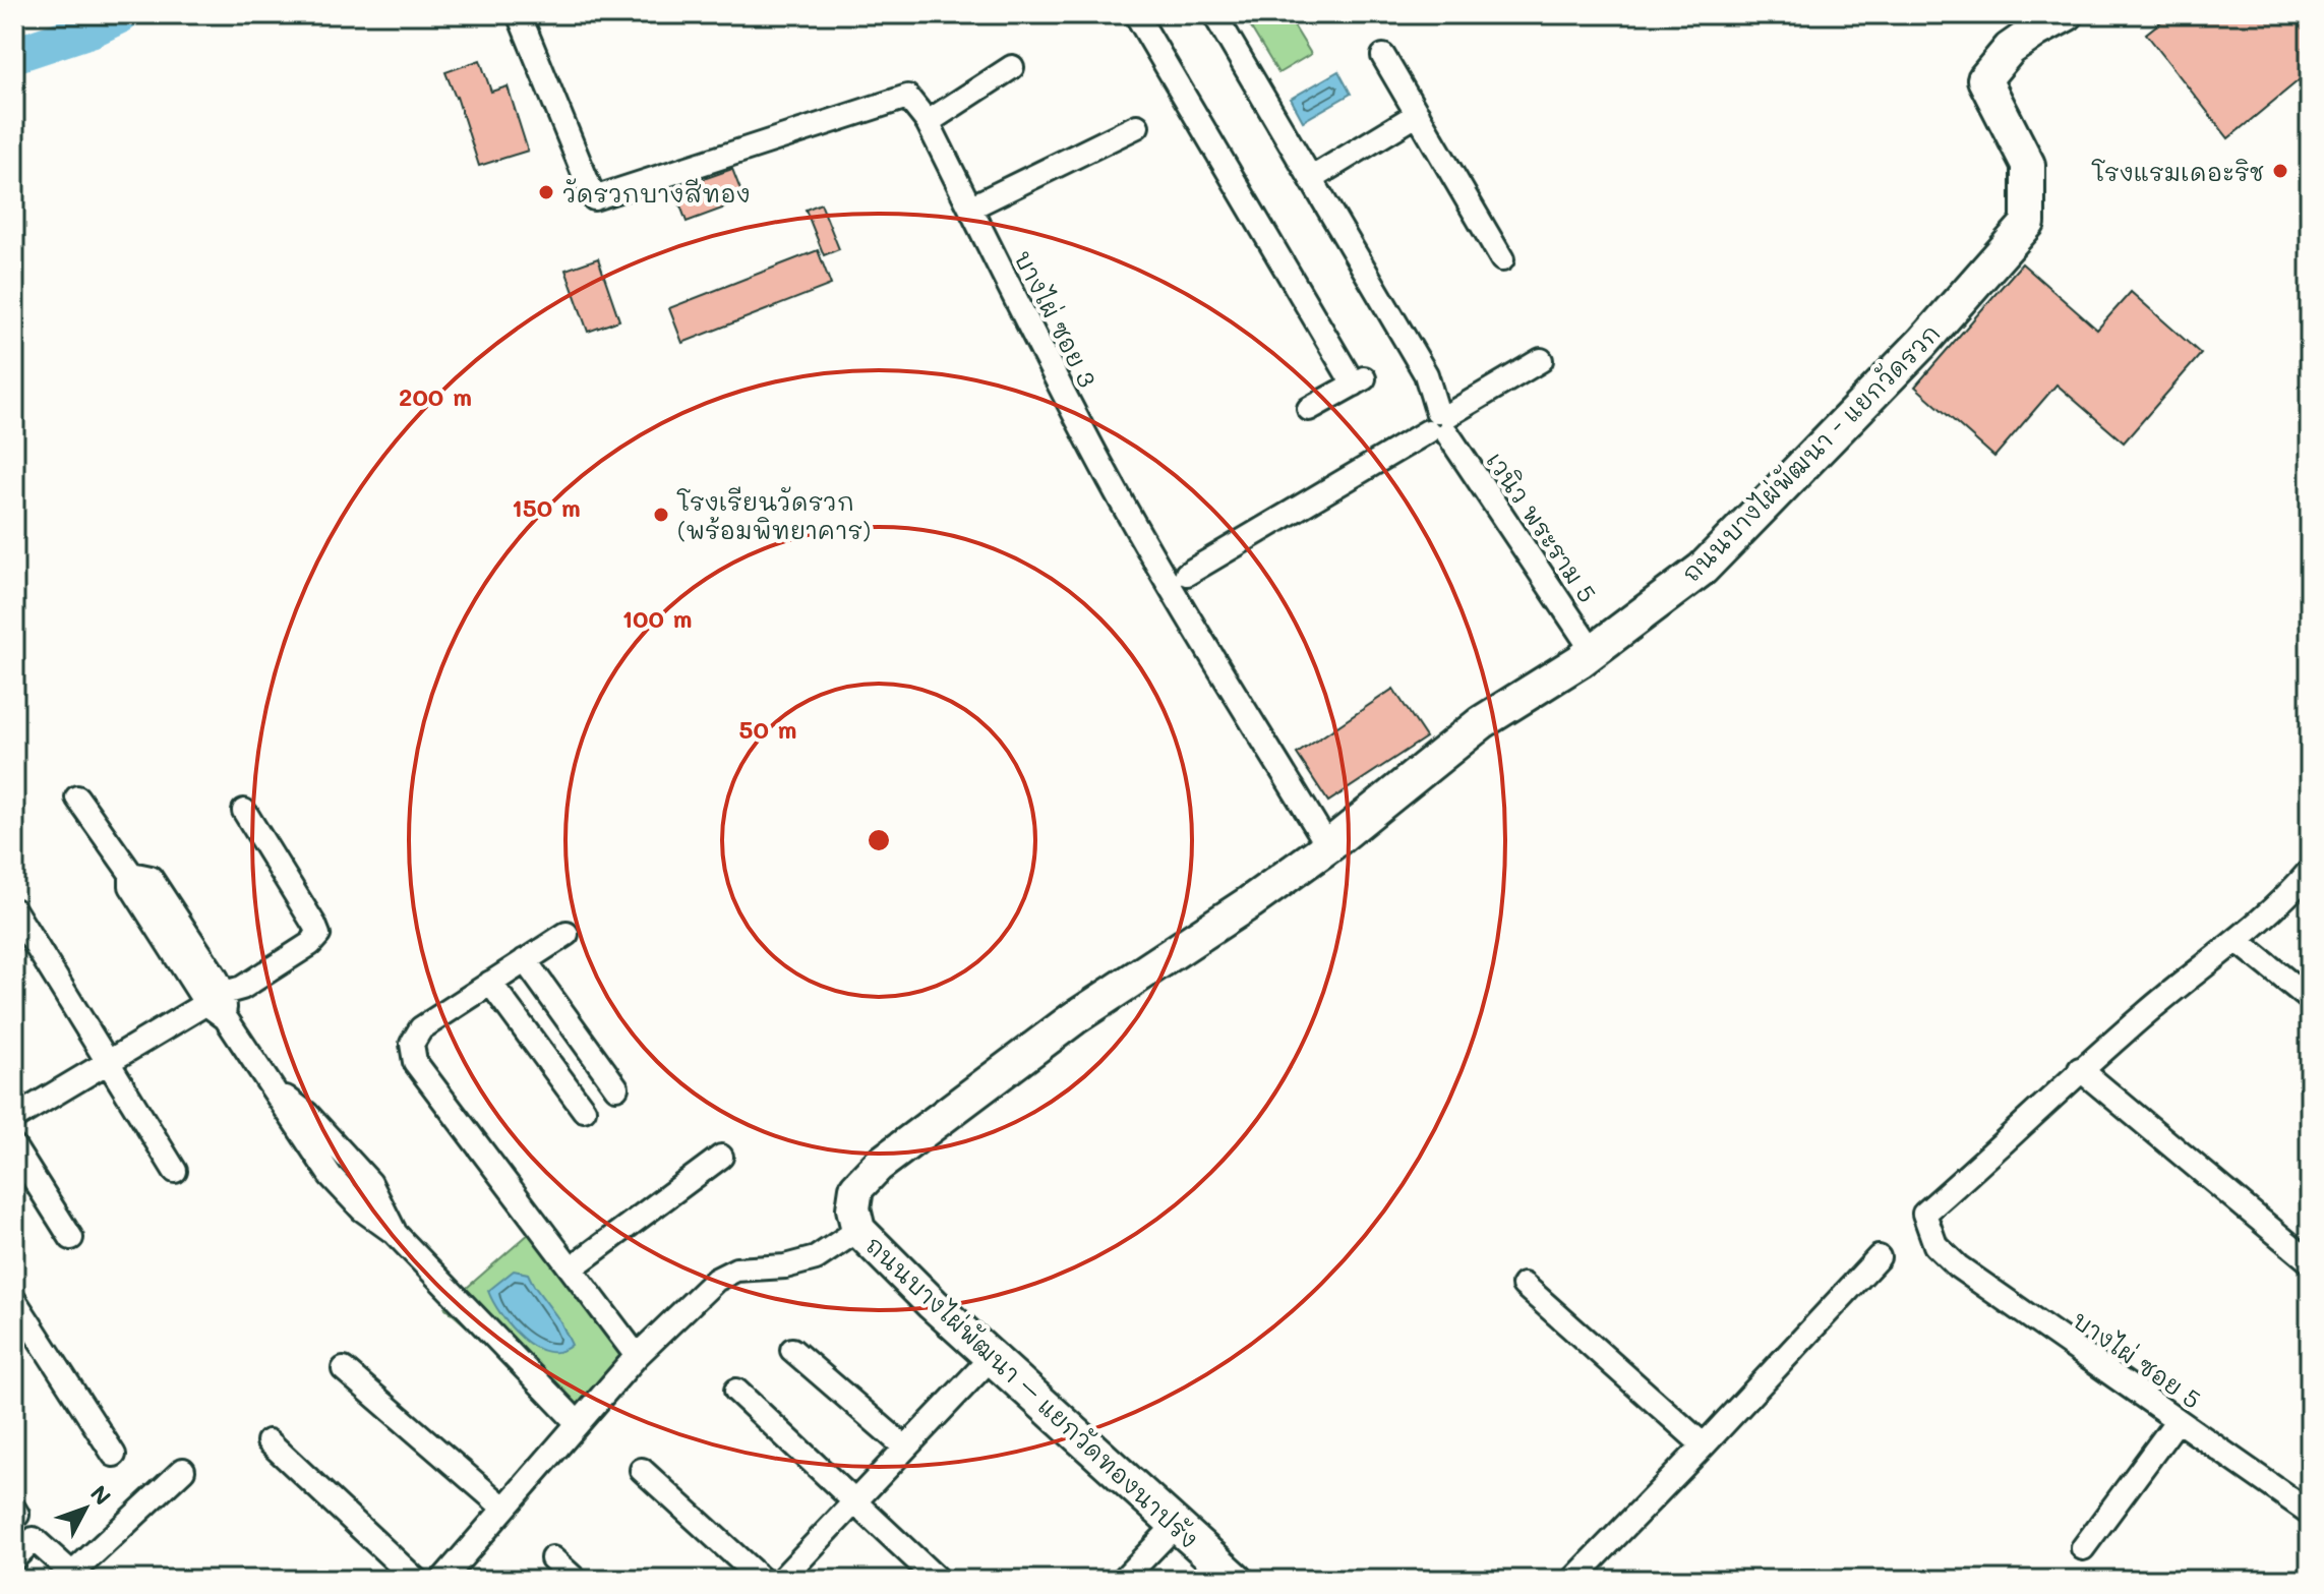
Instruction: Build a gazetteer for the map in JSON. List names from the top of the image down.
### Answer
{
  "streets": {
    "street": [
      "บางไผ่ ซอย 3",
      "ถนนบางไผ่พัฒนา - แยกวัดรวก",
      "เวนิว พระราม 5",
      "บางไผ่ ซอย 5",
      "ถนนบางไผ่พัฒนา – แยกวัดทองนาปรัง"
    ]
  },
  "crossings": [
    ["บางไผ่ ซอย 3", "ถนนบางไผ่พัฒนา - แยกวัดรวก"],
    ["บางไผ่ ซอย 3", "ถนนบางไผ่พัฒนา – แยกวัดทองนาปรัง"],
    ["ถนนบางไผ่พัฒนา - แยกวัดรวก", "เวนิว พระราม 5"],
    ["ถนนบางไผ่พัฒนา - แยกวัดรวก", "ถนนบางไผ่พัฒนา – แยกวัดทองนาปรัง"]
  ],
  "places": ["โรงแรมเดอะริช", "วัดรวกบางสีทอง", "โรงเรียนวัดรวก (พร้อมพิทยาคาร)"],
  "north": "top right",
  "rings": [
    "200 m",
    "150 m",
    "100 m",
    "50 m"
  ]
}
